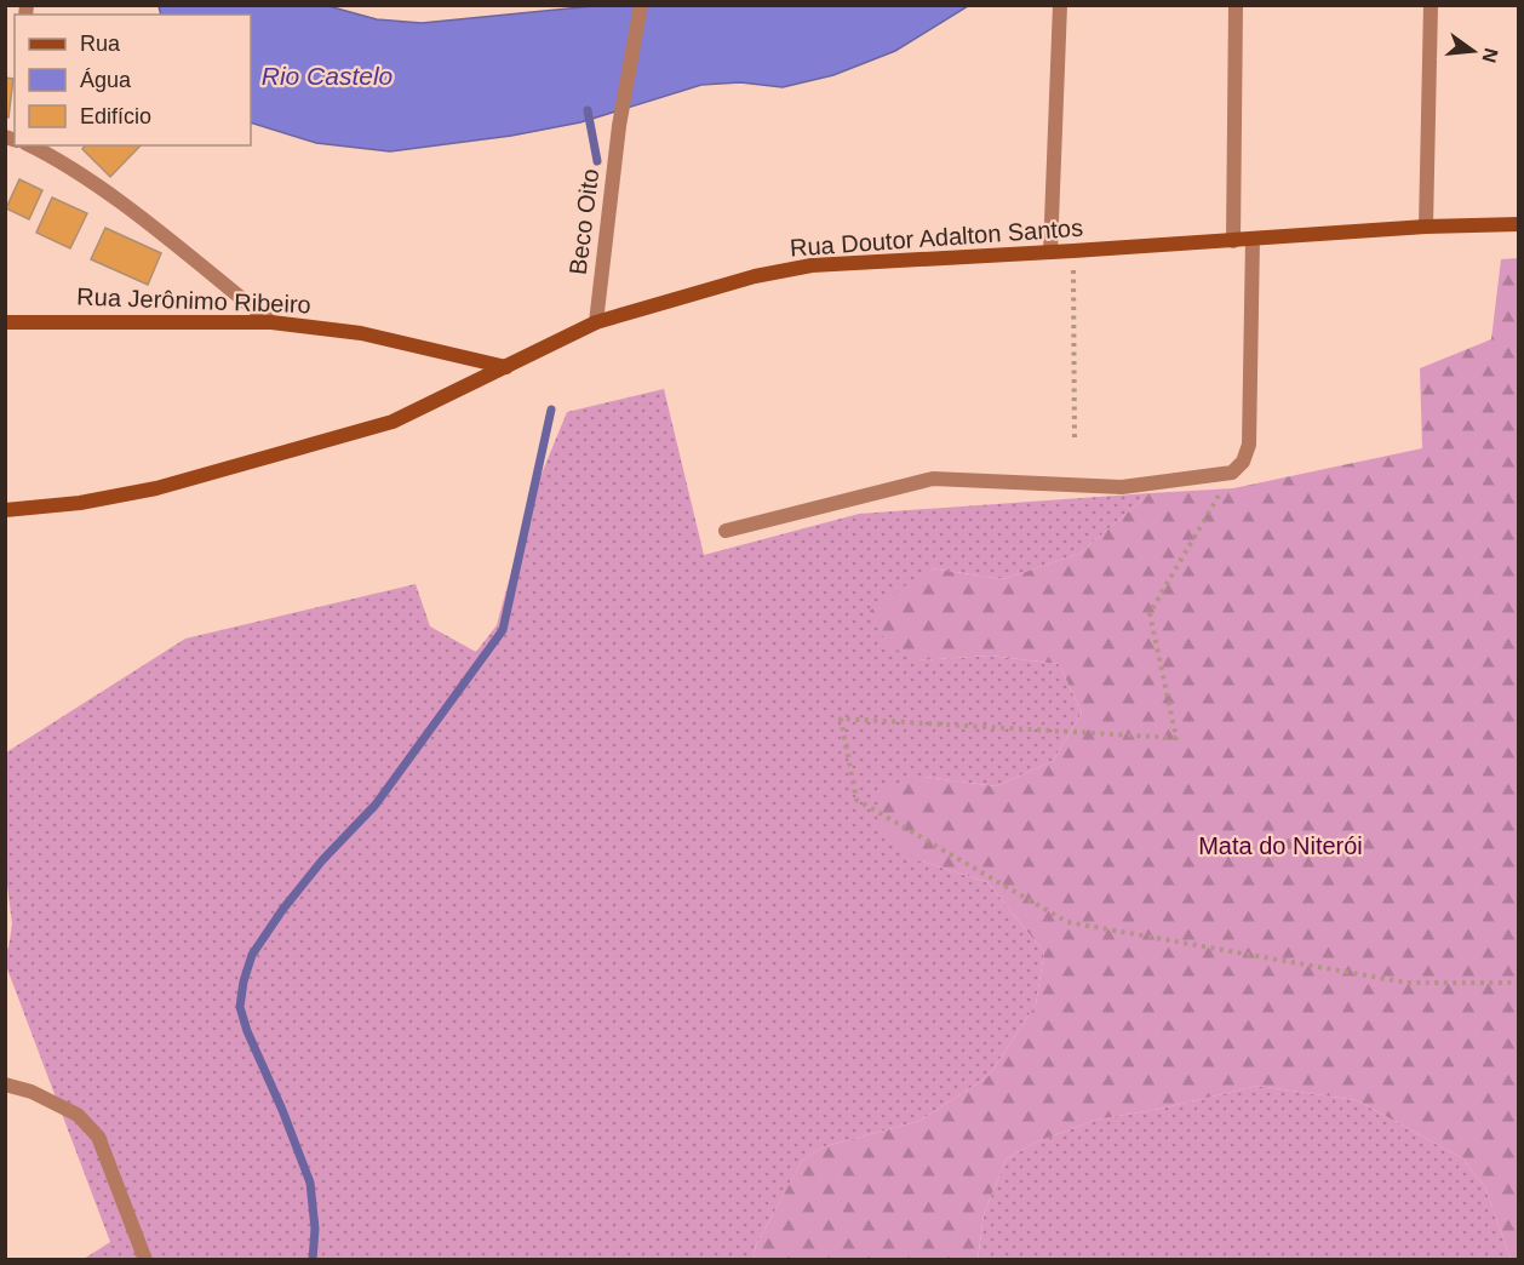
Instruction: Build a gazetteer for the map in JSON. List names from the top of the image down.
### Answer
{
  "streets": {
    "main road": ["Rua Doutor Adalton Santos", "Rua Jerônimo Ribeiro"],
    "street": ["Beco Oito"]
  },
  "crossings": [
    ["Beco Oito", "Rua Doutor Adalton Santos"],
    ["Rua Doutor Adalton Santos", "Rua Jerônimo Ribeiro"]
  ],
  "water": ["Rio Castelo"],
  "parks": ["Mata do Niterói"],
  "legend": ["Rua", "Água", "Edifício"],
  "north": "right"
}
